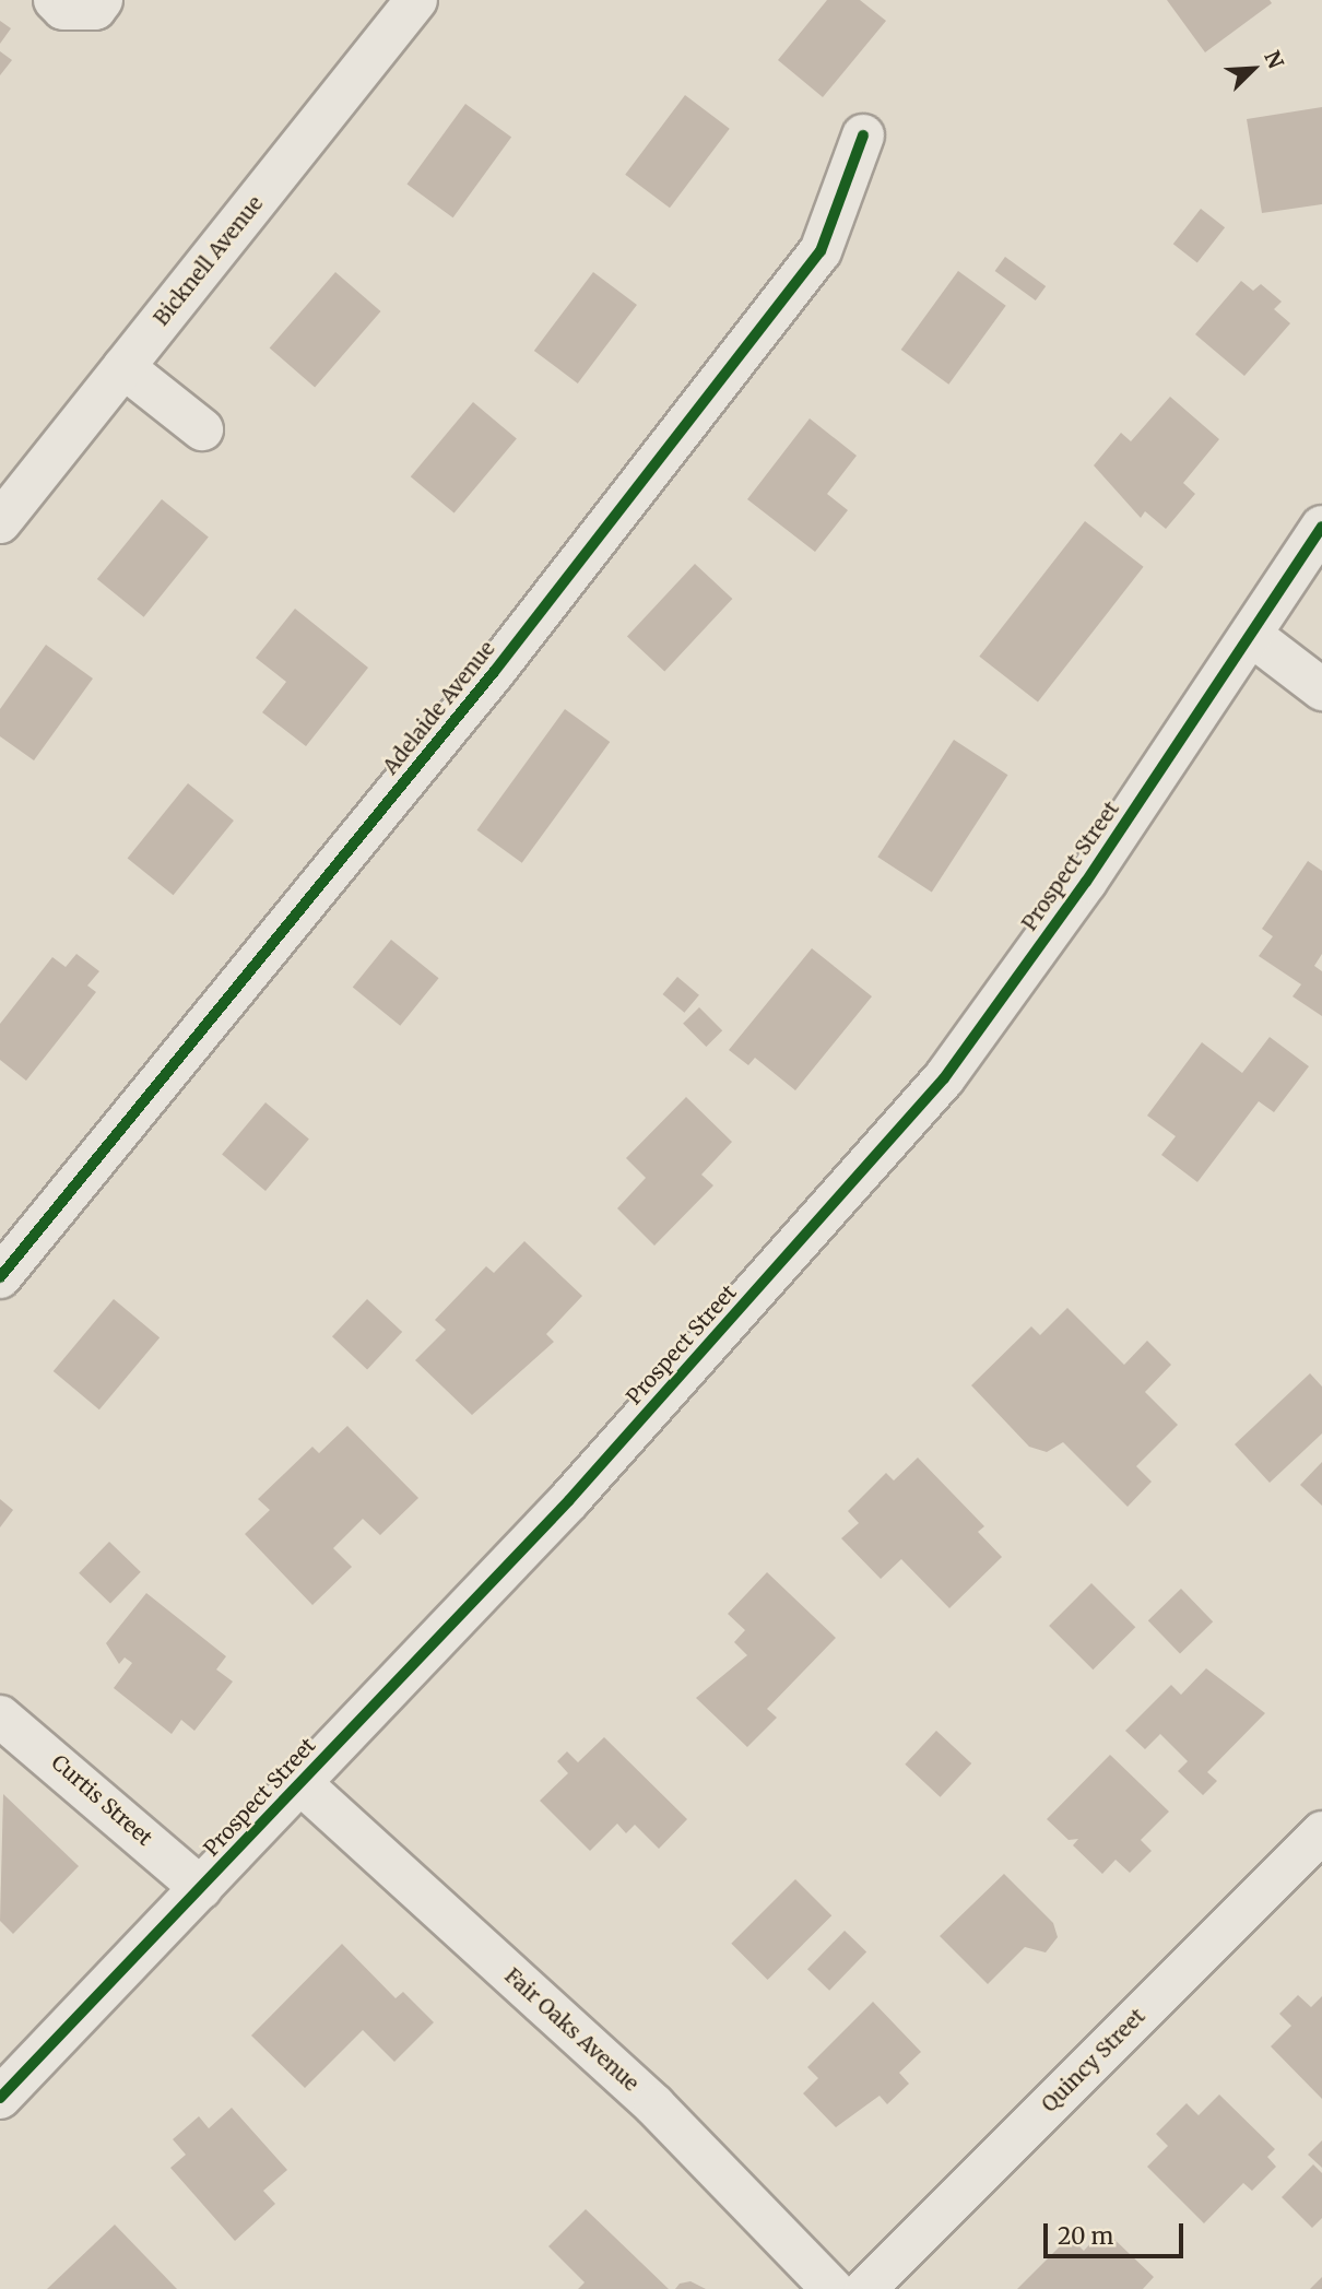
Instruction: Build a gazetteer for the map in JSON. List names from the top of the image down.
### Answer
{
  "streets": {
    "street": [
      "Bicknell Avenue",
      "Adelaide Avenue",
      "Prospect Street",
      "Curtis Street",
      "Fair Oaks Avenue",
      "Quincy Street"
    ]
  },
  "crossings": [
    ["Prospect Street", "Curtis Street"],
    ["Prospect Street", "Fair Oaks Avenue"]
  ],
  "scale_bar": "20 m",
  "north": "top right"
}
